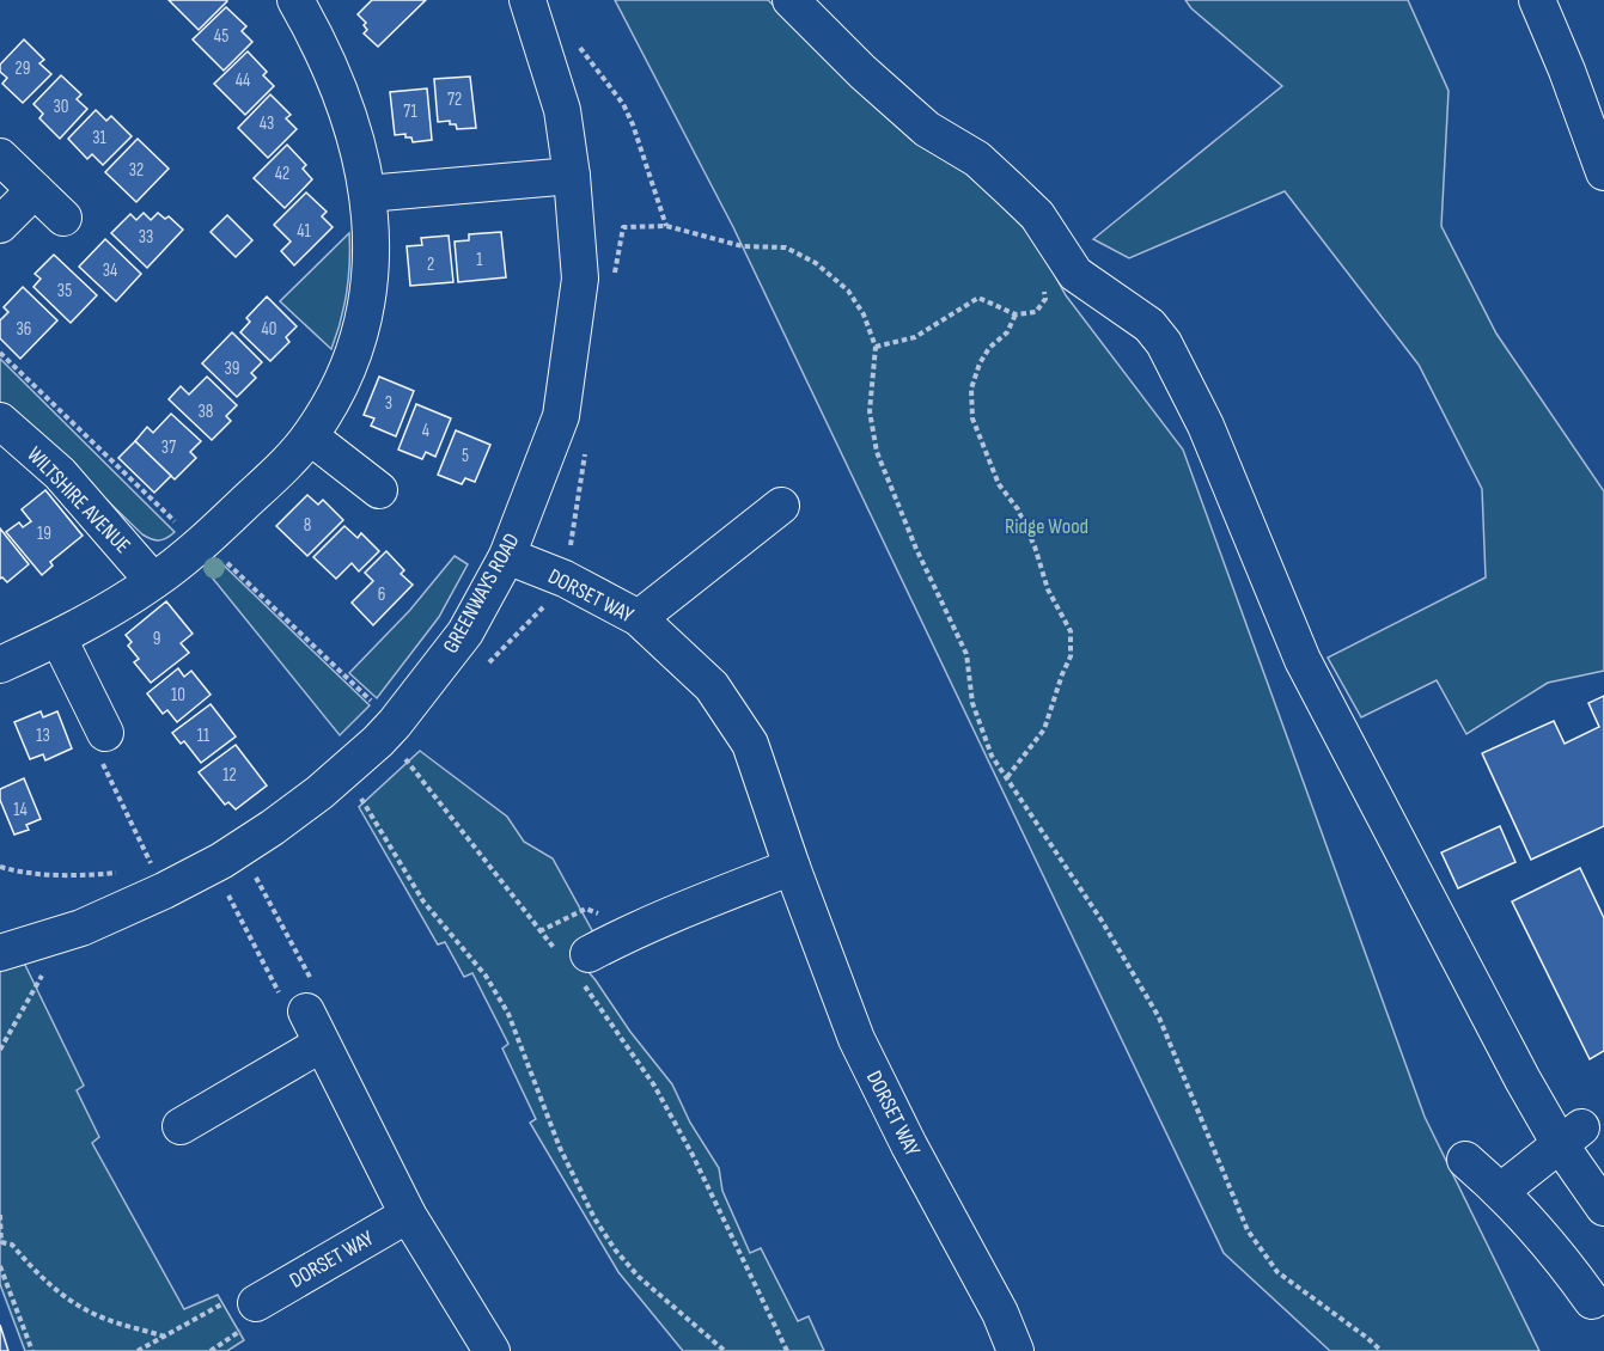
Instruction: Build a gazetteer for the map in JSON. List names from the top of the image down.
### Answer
{
  "streets": {
    "street": ["WILTSHIRE AVENUE", "GREENWAYS ROAD", "DORSET WAY"]
  },
  "crossings": [
    ["GREENWAYS ROAD", "DORSET WAY"]
  ],
  "parks": ["Ridge Wood"],
  "house_numbers": [
    "45",
    "29",
    "44",
    "72",
    "30",
    "71",
    "43",
    "31",
    "32",
    "42",
    "41",
    "33",
    "1",
    "2",
    "34",
    "35",
    "36",
    "40",
    "39",
    "3",
    "38",
    "4",
    "37",
    "5",
    "8",
    "19",
    "6",
    "9",
    "10",
    "13",
    "11",
    "12",
    "14"
  ]
}
